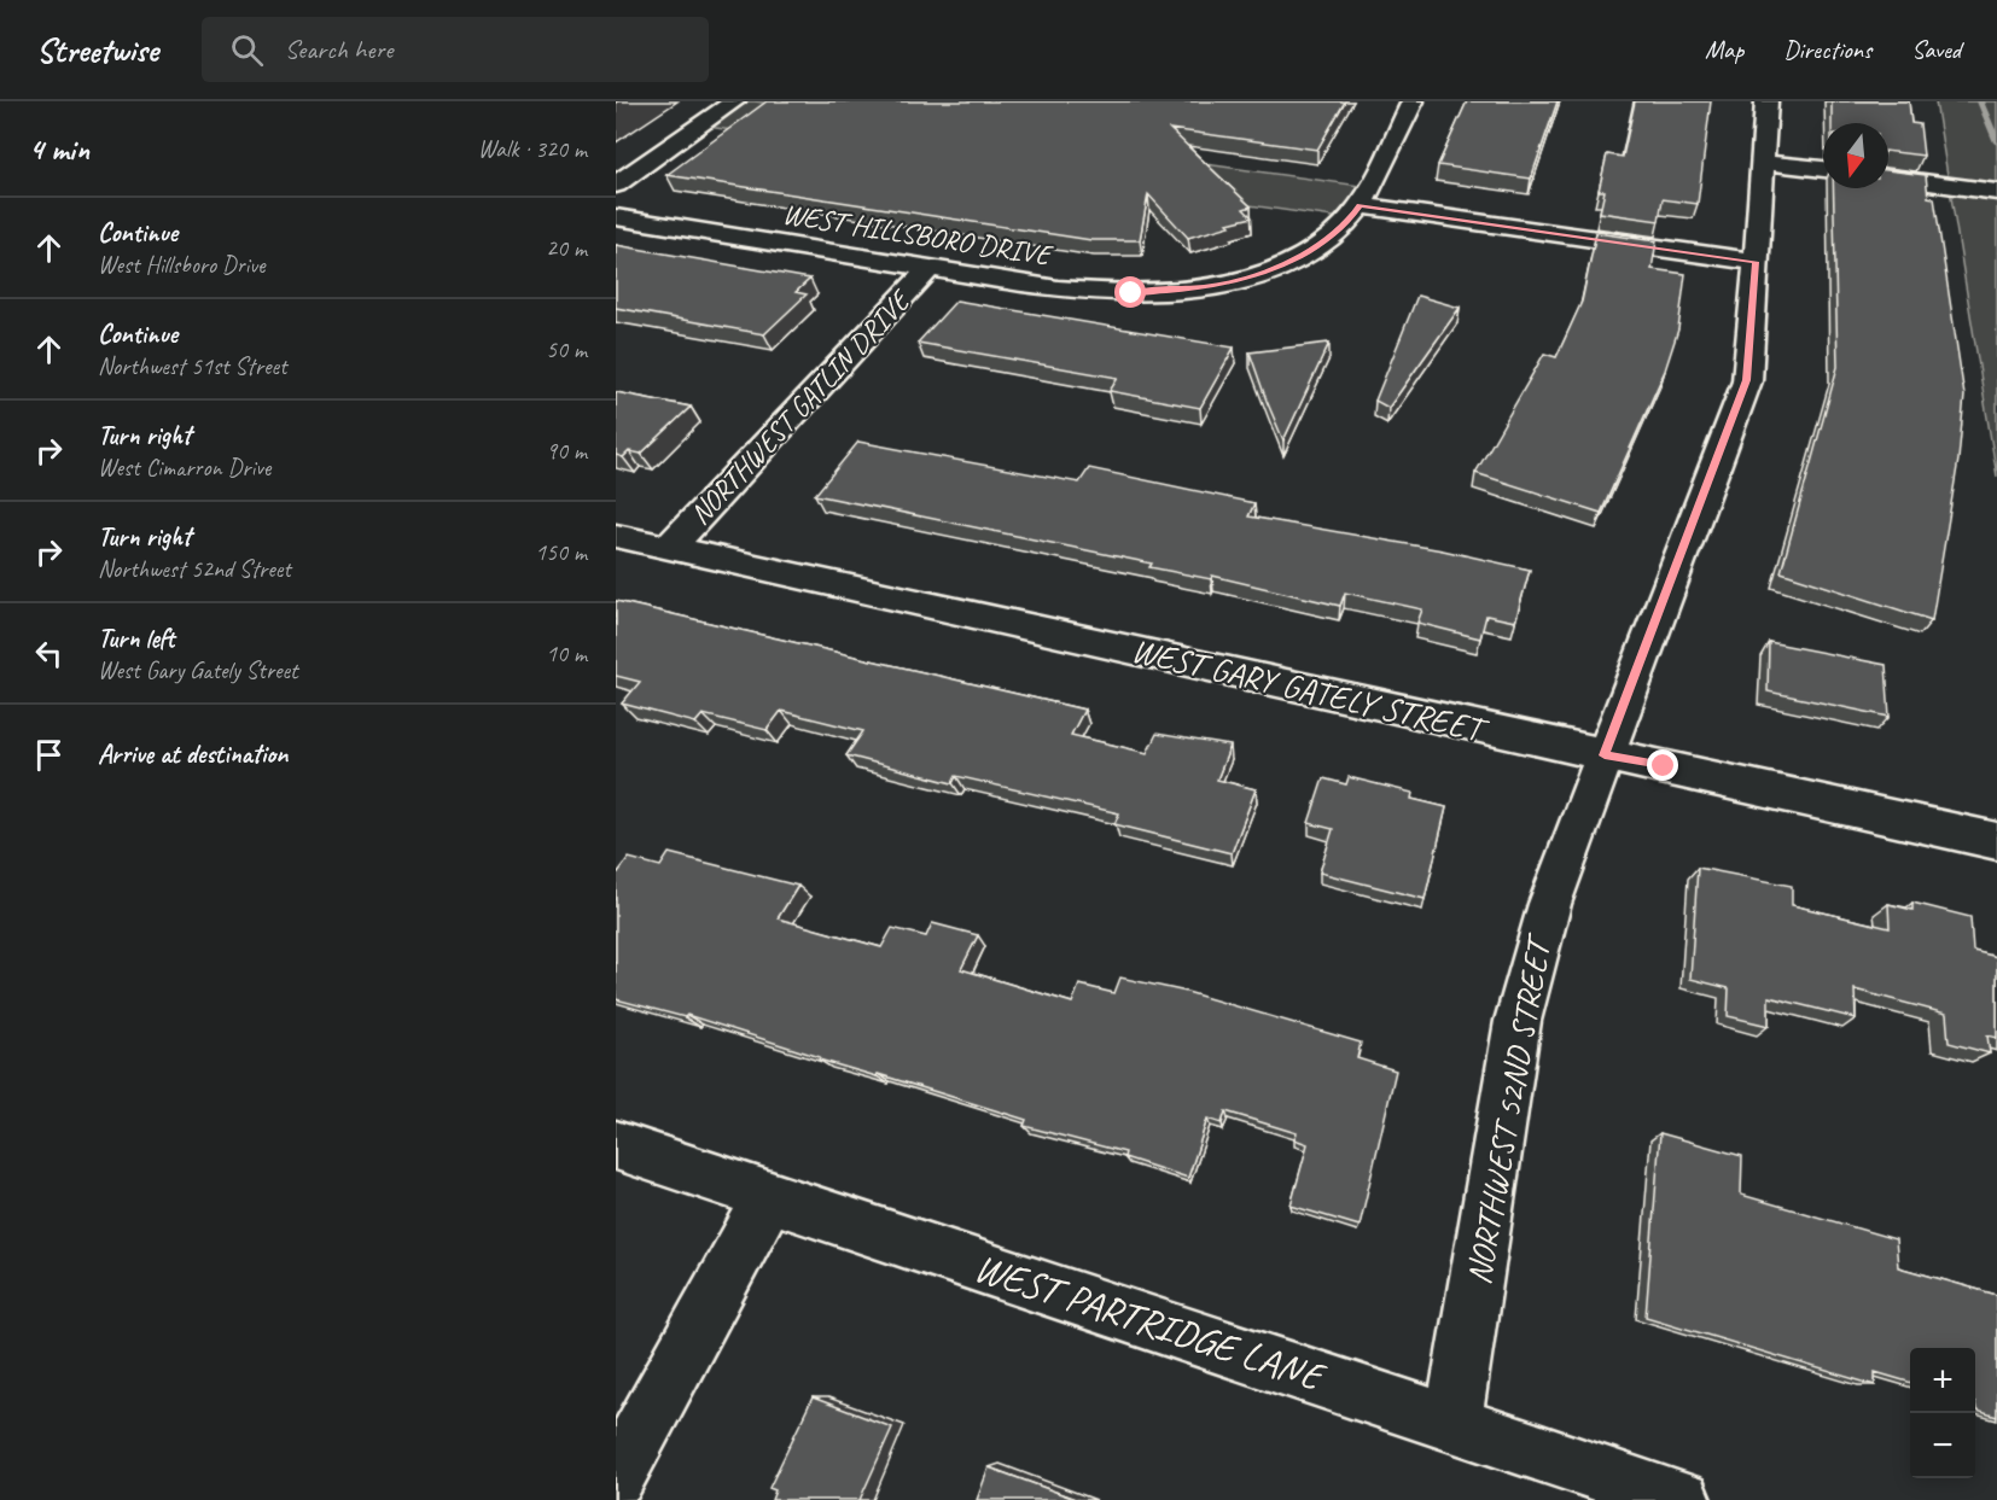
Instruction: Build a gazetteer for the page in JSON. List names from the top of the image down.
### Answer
{
  "streets": {
    "street": [
      "WEST HILLSBORO DRIVE",
      "NORTHWEST GATLIN DRIVE",
      "WEST GARY GATELY STREET",
      "NORTHWEST 52ND STREET",
      "WEST PARTRIDGE LANE"
    ]
  },
  "crossings": [
    ["WEST HILLSBORO DRIVE", "NORTHWEST GATLIN DRIVE"],
    ["NORTHWEST GATLIN DRIVE", "WEST GARY GATELY STREET"],
    ["WEST GARY GATELY STREET", "NORTHWEST 52ND STREET"],
    ["NORTHWEST 52ND STREET", "WEST PARTRIDGE LANE"]
  ],
  "north": "bottom",
  "page": {
    "header": "Streetwise",
    "search": "Search here",
    "nav": ["Map", "Directions", "Saved"],
    "heading": ["4 min", "Walk · 320 m"],
    "list": [
      ["Continue", "West Hillsboro Drive", "20 m"],
      ["Continue", "Northwest 51st Street", "50 m"],
      ["Turn right", "West Cimarron Drive", "90 m"],
      ["Turn right", "Northwest 52nd Street", "150 m"],
      ["Turn left", "West Gary Gately Street", "10 m"],
      "Arrive at destination"
    ],
    "map_buttons": ["+", "−"]
  }
}
